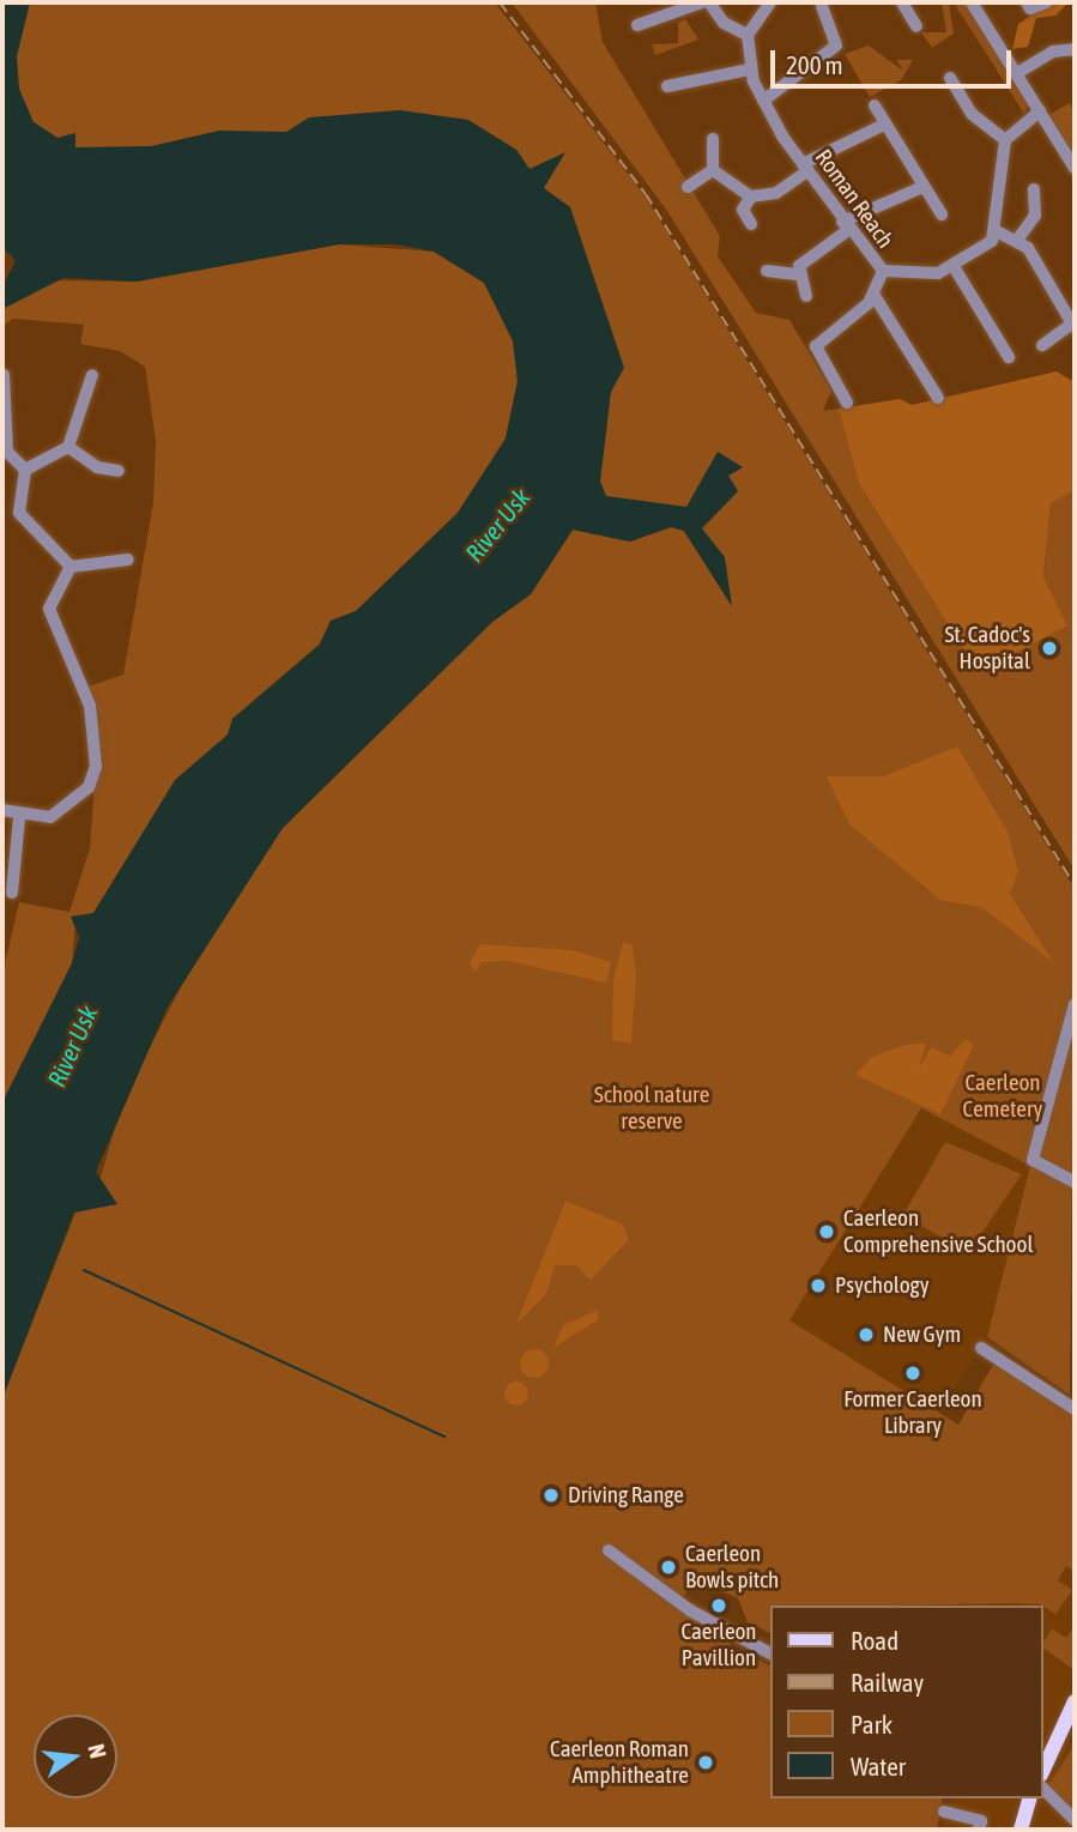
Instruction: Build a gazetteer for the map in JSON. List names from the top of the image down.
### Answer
{
  "streets": {
    "street": ["Roman Reach"]
  },
  "water": ["River Usk"],
  "parks": ["Caerleon Cemetery", "School nature reserve"],
  "places": [
    "St. Cadoc's Hospital",
    "Caerleon Comprehensive School",
    "Psychology",
    "New Gym",
    "Former Caerleon Library",
    "Driving Range",
    "Caerleon Bowls pitch",
    "Caerleon Pavillion",
    "Caerleon Roman Amphitheatre"
  ],
  "legend": [
    "Road",
    "Railway",
    "Park",
    "Water"
  ],
  "scale_bar": "200 m",
  "north": "right"
}
